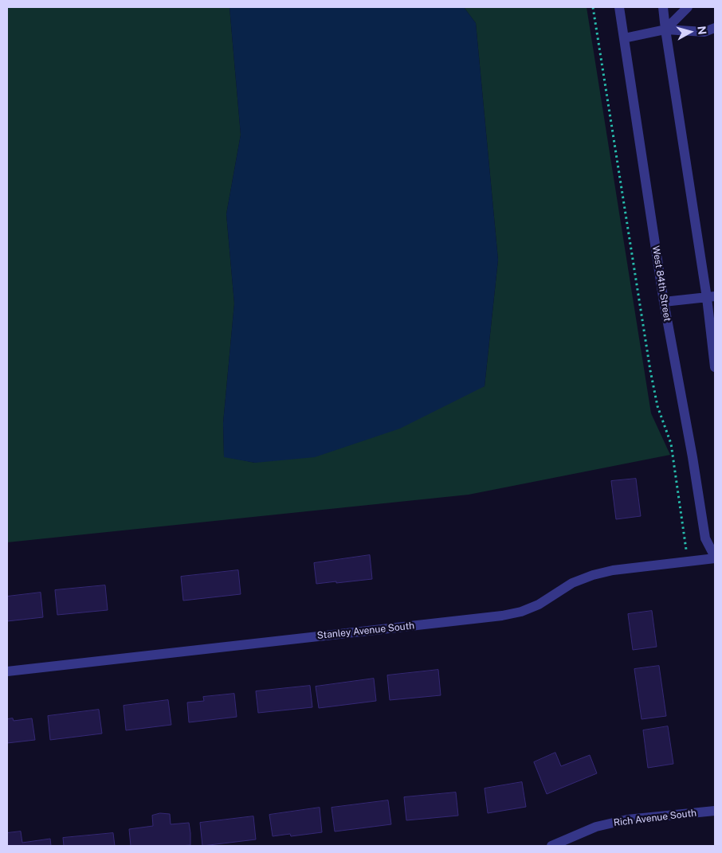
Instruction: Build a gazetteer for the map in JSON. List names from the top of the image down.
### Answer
{
  "streets": {
    "street": ["West 84th Street", "Stanley Avenue South", "Rich Avenue South"]
  },
  "crossings": [
    ["West 84th Street", "Stanley Avenue South"]
  ],
  "north": "right"
}
